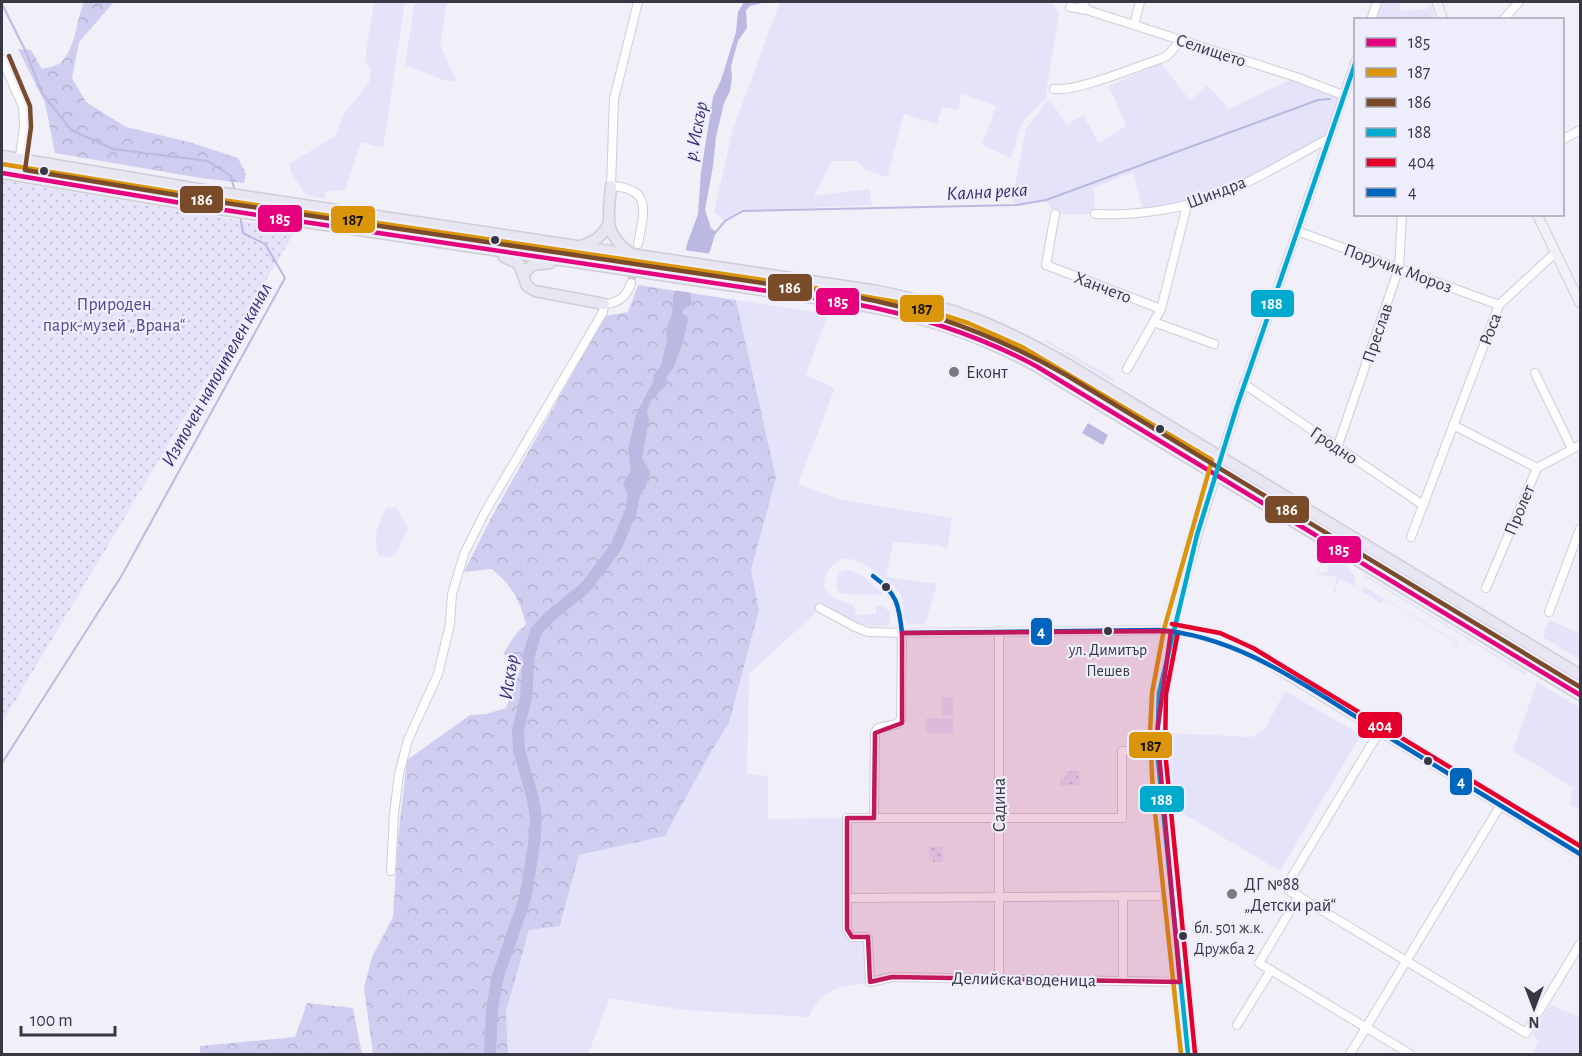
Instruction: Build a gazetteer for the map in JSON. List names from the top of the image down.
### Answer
{
  "streets": {
    "street": [
      "Селището",
      "Шиндра",
      "Поручик Мороз",
      "Ханчето",
      "Роса",
      "Преслав",
      "Гродно",
      "Пролет",
      "Садина",
      "Делийска воденица"
    ]
  },
  "crossings": [
    ["Поручик Мороз", "Роса"],
    ["Поручик Мороз", "Преслав"],
    ["Роса", "Гродно"],
    ["Преслав", "Гродно"],
    ["Садина", "Делийска воденица"]
  ],
  "water": [
    "р. Искър",
    "Кална река",
    "Източен напоителен канал",
    "Искър"
  ],
  "parks": ["Природен парк-музей „Врана“"],
  "places": [
    "Еконт",
    "ул. Димитър Пешев",
    "ДГ №88 „Детски рай“",
    "бл. 501 ж.к. Дружба 2"
  ],
  "lines": [
    "transit line 186",
    "transit line 188",
    "transit line 187",
    "transit line 185",
    "transit line 4",
    "transit line 404"
  ],
  "legend": [
    "185",
    "187",
    "186",
    "188",
    "404",
    "4"
  ],
  "scale_bar": "100 m",
  "north": "bottom"
}
